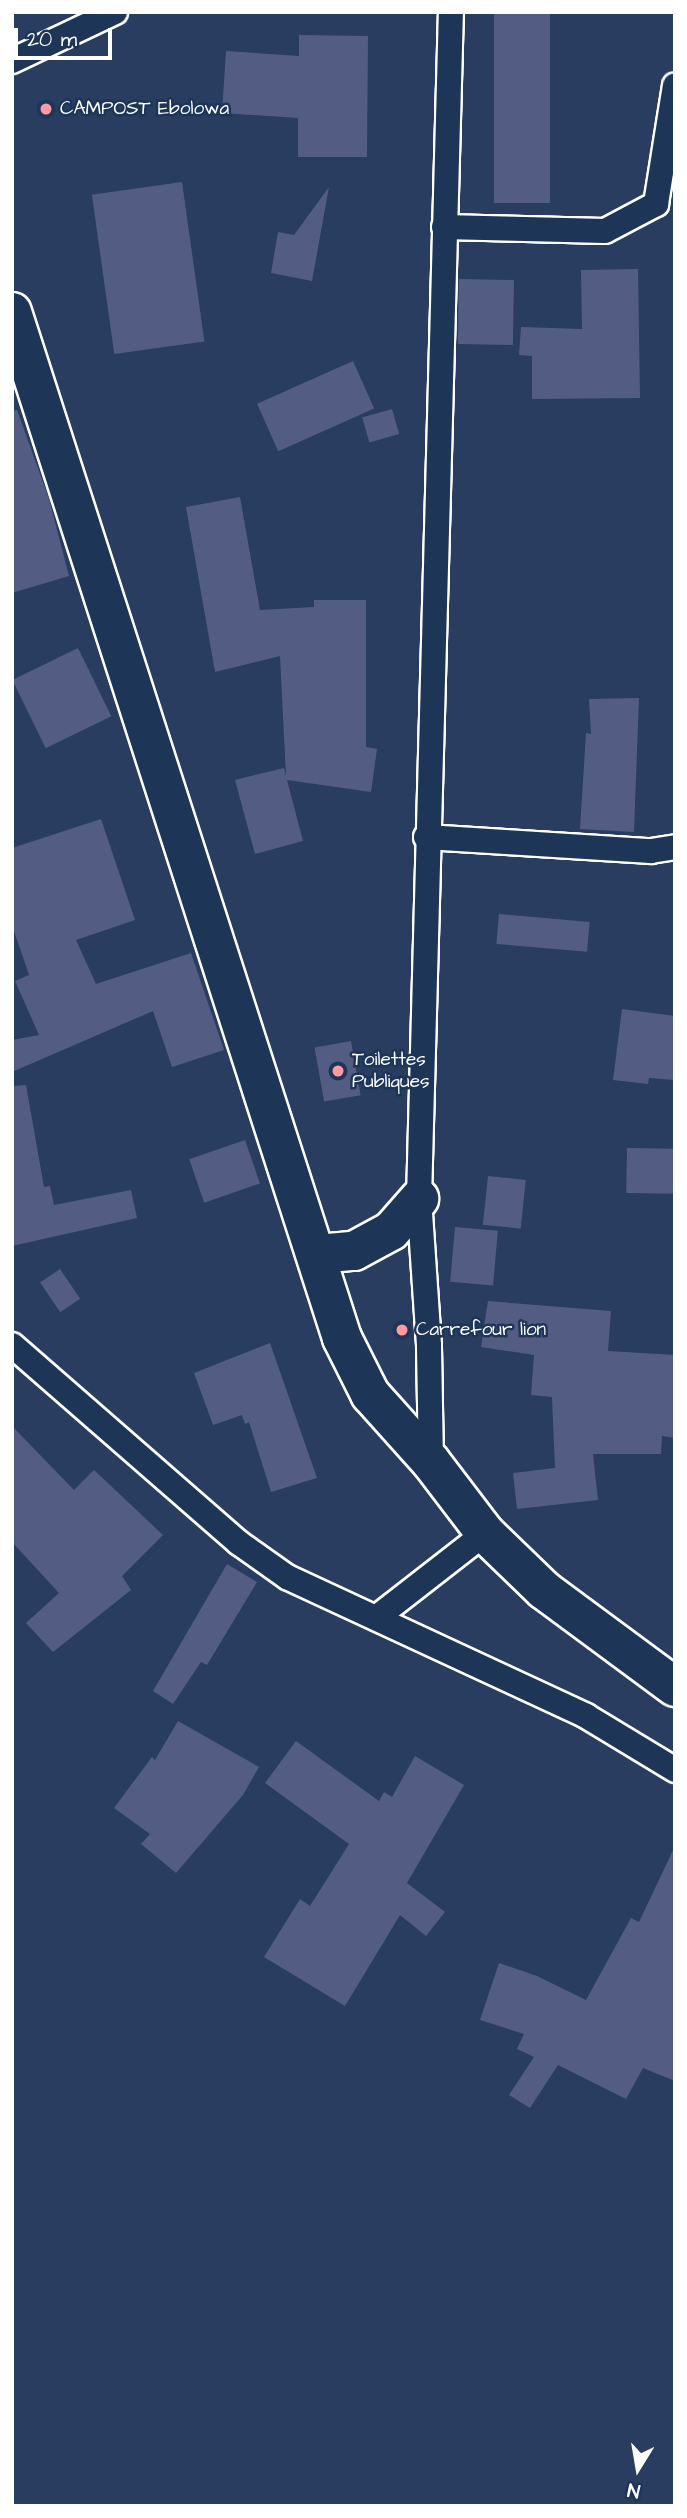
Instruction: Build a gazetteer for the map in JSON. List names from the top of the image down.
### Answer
{
  "places": ["CAMPOST Ebolowa", "Toilettes Publiques", "Carrefour lion"],
  "scale_bar": "20 m",
  "north": "bottom"
}
